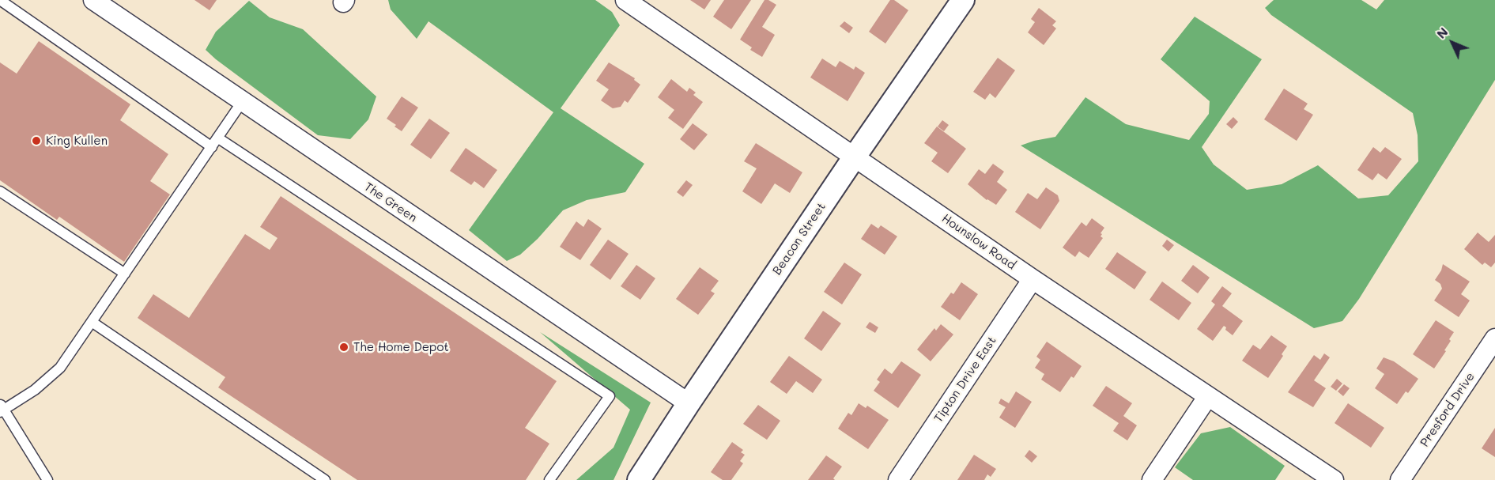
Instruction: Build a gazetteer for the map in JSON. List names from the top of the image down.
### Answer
{
  "streets": {
    "street": [
      "The Green",
      "Beacon Street",
      "Hounslow Road",
      "Tipton Drive East",
      "Presford Drive"
    ]
  },
  "crossings": [
    ["The Green", "Beacon Street"],
    ["Beacon Street", "Hounslow Road"],
    ["Hounslow Road", "Tipton Drive East"]
  ],
  "places": ["King Kullen", "The Home Depot"],
  "north": "top left"
}
